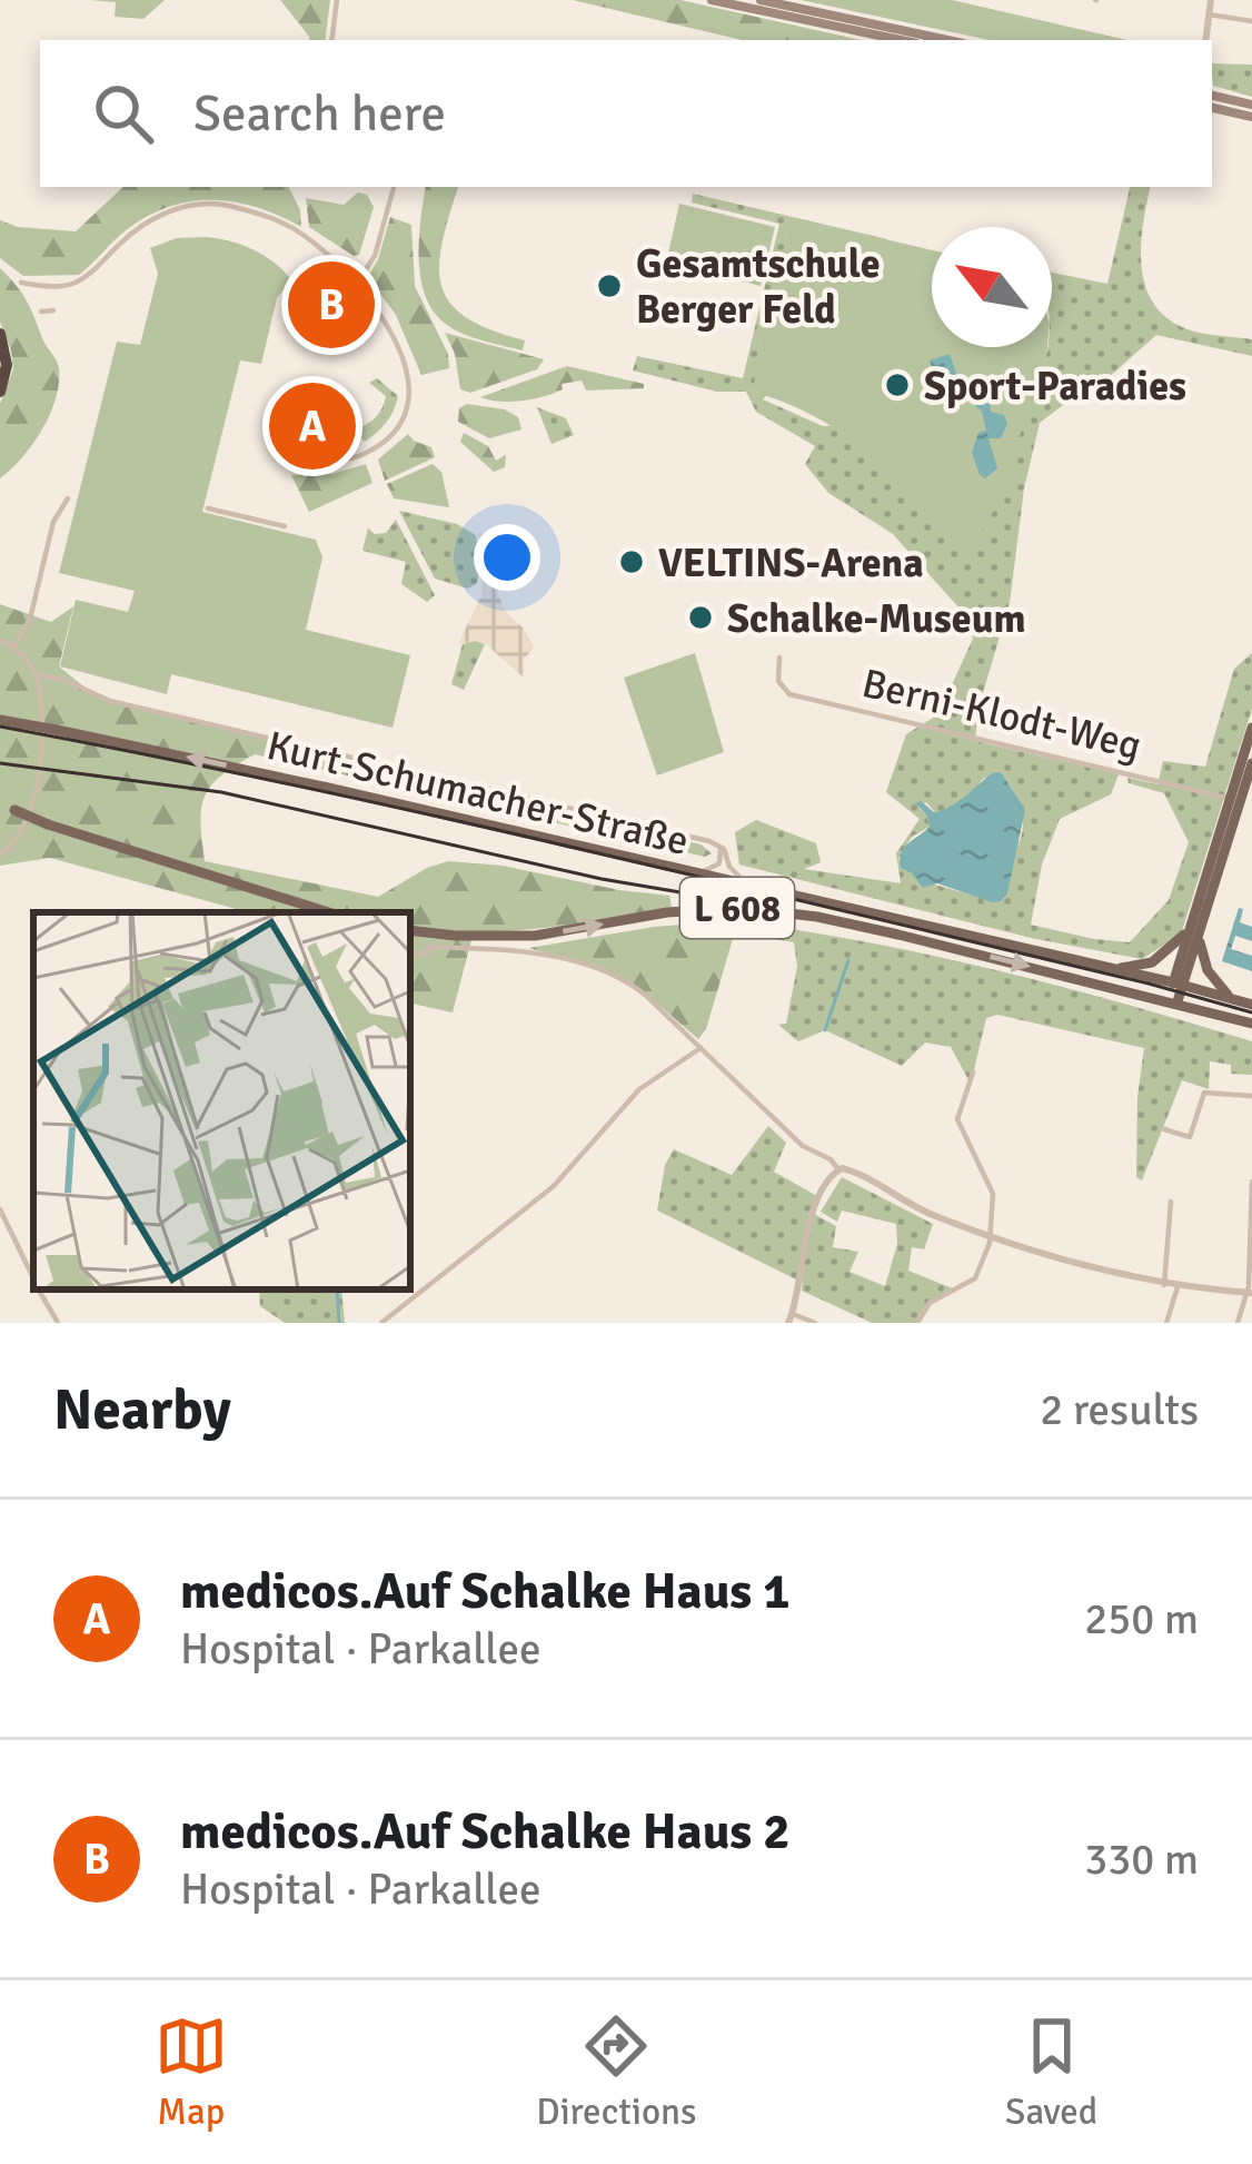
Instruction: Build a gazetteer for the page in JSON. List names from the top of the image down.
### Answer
{
  "streets": {
    "main road": ["Kurt-Schumacher-Straße", "L 608"],
    "street": ["Berni-Klodt-Weg"]
  },
  "places": [
    "Gesamtschule Berger Feld",
    "Sport-Paradies",
    "VELTINS-Arena",
    "Schalke-Museum"
  ],
  "north": "top left",
  "page": {
    "search": "Search here",
    "pins": ["B", "A"],
    "heading": ["Nearby", "2 results"],
    "list": [
      {
        "mark": "A",
        "name": "medicos.Auf Schalke Haus 1",
        "note": "Hospital · Parkallee",
        "value": "250 m"
      },
      {
        "mark": "B",
        "name": "medicos.Auf Schalke Haus 2",
        "note": "Hospital · Parkallee",
        "value": "330 m"
      }
    ],
    "nav": ["Map", "Directions", "Saved"]
  }
}
